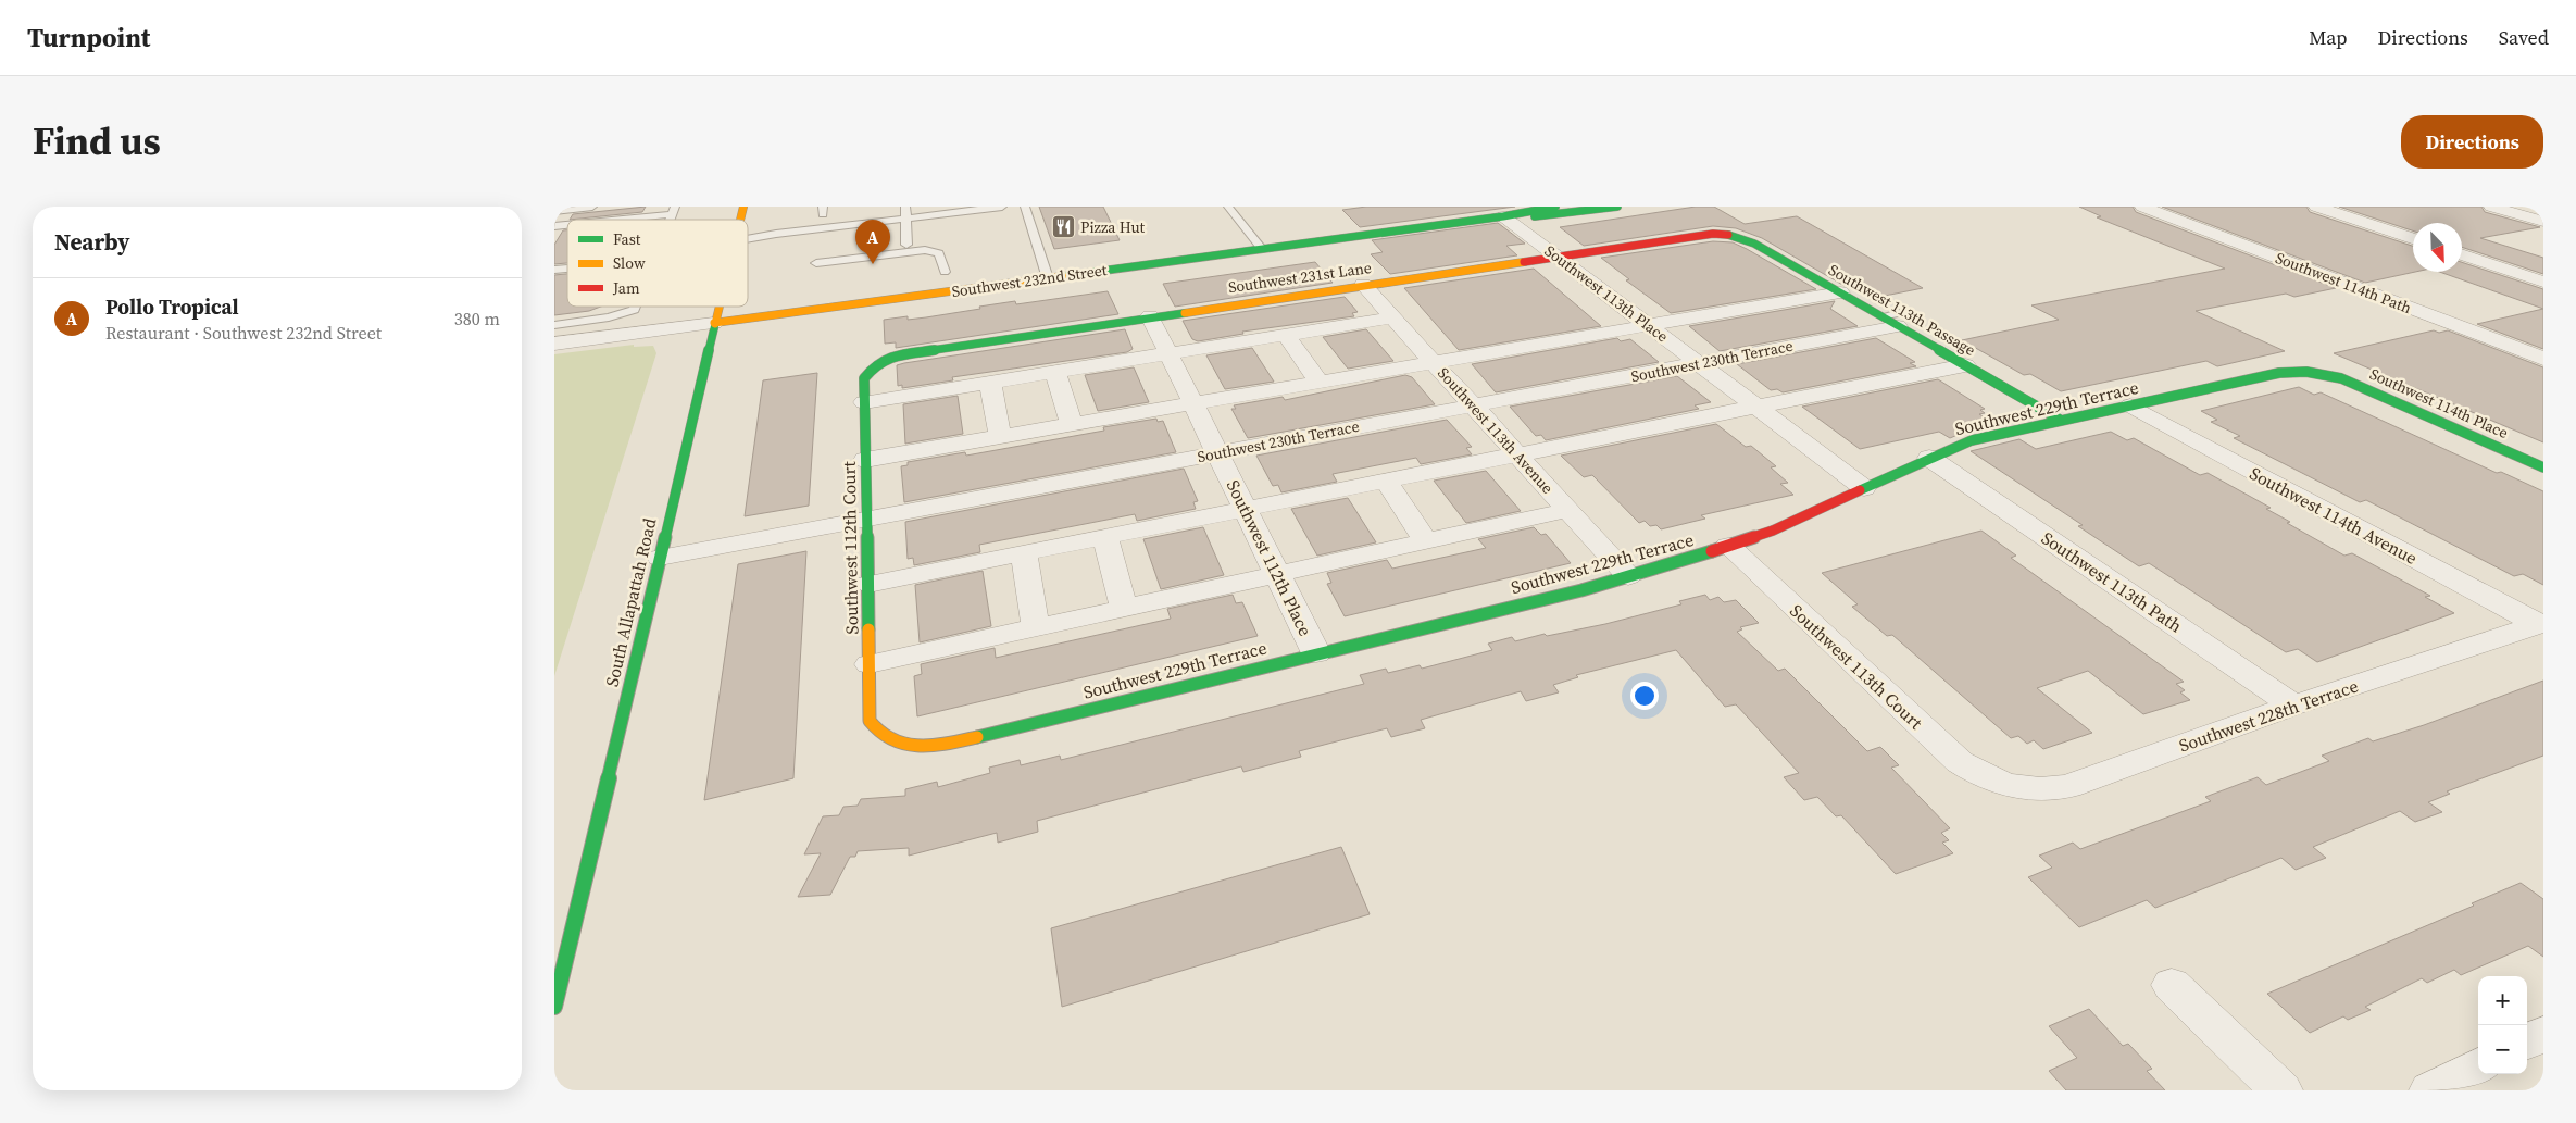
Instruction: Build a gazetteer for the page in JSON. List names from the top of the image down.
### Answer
{
  "streets": {
    "street": [
      "Southwest 231st Lane",
      "Southwest 232nd Street",
      "Southwest 114th Path",
      "Southwest 113th Place",
      "Southwest 113th Passage",
      "Southwest 230th Terrace",
      "Southwest 114th Place",
      "Southwest 229th Terrace",
      "Southwest 113th Avenue",
      "Southwest 114th Avenue",
      "Southwest 112th Court",
      "Southwest 112th Place",
      "Southwest 113th Path",
      "South Allapattah Road",
      "Southwest 113th Court",
      "Southwest 228th Terrace"
    ]
  },
  "crossings": [
    ["Southwest 231st Lane", "Southwest 113th Place"],
    ["Southwest 231st Lane", "Southwest 113th Passage"],
    ["Southwest 231st Lane", "Southwest 113th Avenue"],
    ["Southwest 231st Lane", "Southwest 112th Court"],
    ["Southwest 231st Lane", "Southwest 112th Place"],
    ["Southwest 232nd Street", "Southwest 113th Place"],
    ["Southwest 232nd Street", "South Allapattah Road"],
    ["Southwest 113th Place", "Southwest 230th Terrace"],
    ["Southwest 113th Place", "Southwest 229th Terrace"],
    ["Southwest 113th Passage", "Southwest 230th Terrace"],
    ["Southwest 113th Passage", "Southwest 229th Terrace"],
    ["Southwest 230th Terrace", "Southwest 113th Avenue"],
    ["Southwest 230th Terrace", "Southwest 112th Court"],
    ["Southwest 230th Terrace", "Southwest 112th Place"],
    ["Southwest 230th Terrace", "South Allapattah Road"],
    ["Southwest 114th Place", "Southwest 229th Terrace"],
    ["Southwest 229th Terrace", "Southwest 113th Avenue"],
    ["Southwest 229th Terrace", "Southwest 114th Avenue"],
    ["Southwest 229th Terrace", "Southwest 112th Court"],
    ["Southwest 229th Terrace", "Southwest 112th Place"],
    ["Southwest 229th Terrace", "Southwest 113th Path"],
    ["Southwest 229th Terrace", "Southwest 113th Court"],
    ["Southwest 114th Avenue", "Southwest 228th Terrace"],
    ["Southwest 113th Path", "Southwest 228th Terrace"],
    ["Southwest 113th Court", "Southwest 228th Terrace"]
  ],
  "places": {
    "restaurant": ["Pizza Hut"]
  },
  "legend": ["Fast", "Slow", "Jam"],
  "north": "bottom right",
  "page": {
    "header": "Turnpoint",
    "nav": ["Map", "Directions", "Saved"],
    "title": "Find us",
    "buttons": "Directions",
    "heading": "Nearby",
    "pins": "A",
    "list": [
      {
        "mark": "A",
        "name": "Pollo Tropical",
        "note": "Restaurant · Southwest 232nd Street",
        "value": "380 m"
      }
    ],
    "map_buttons": ["+", "−"]
  }
}
